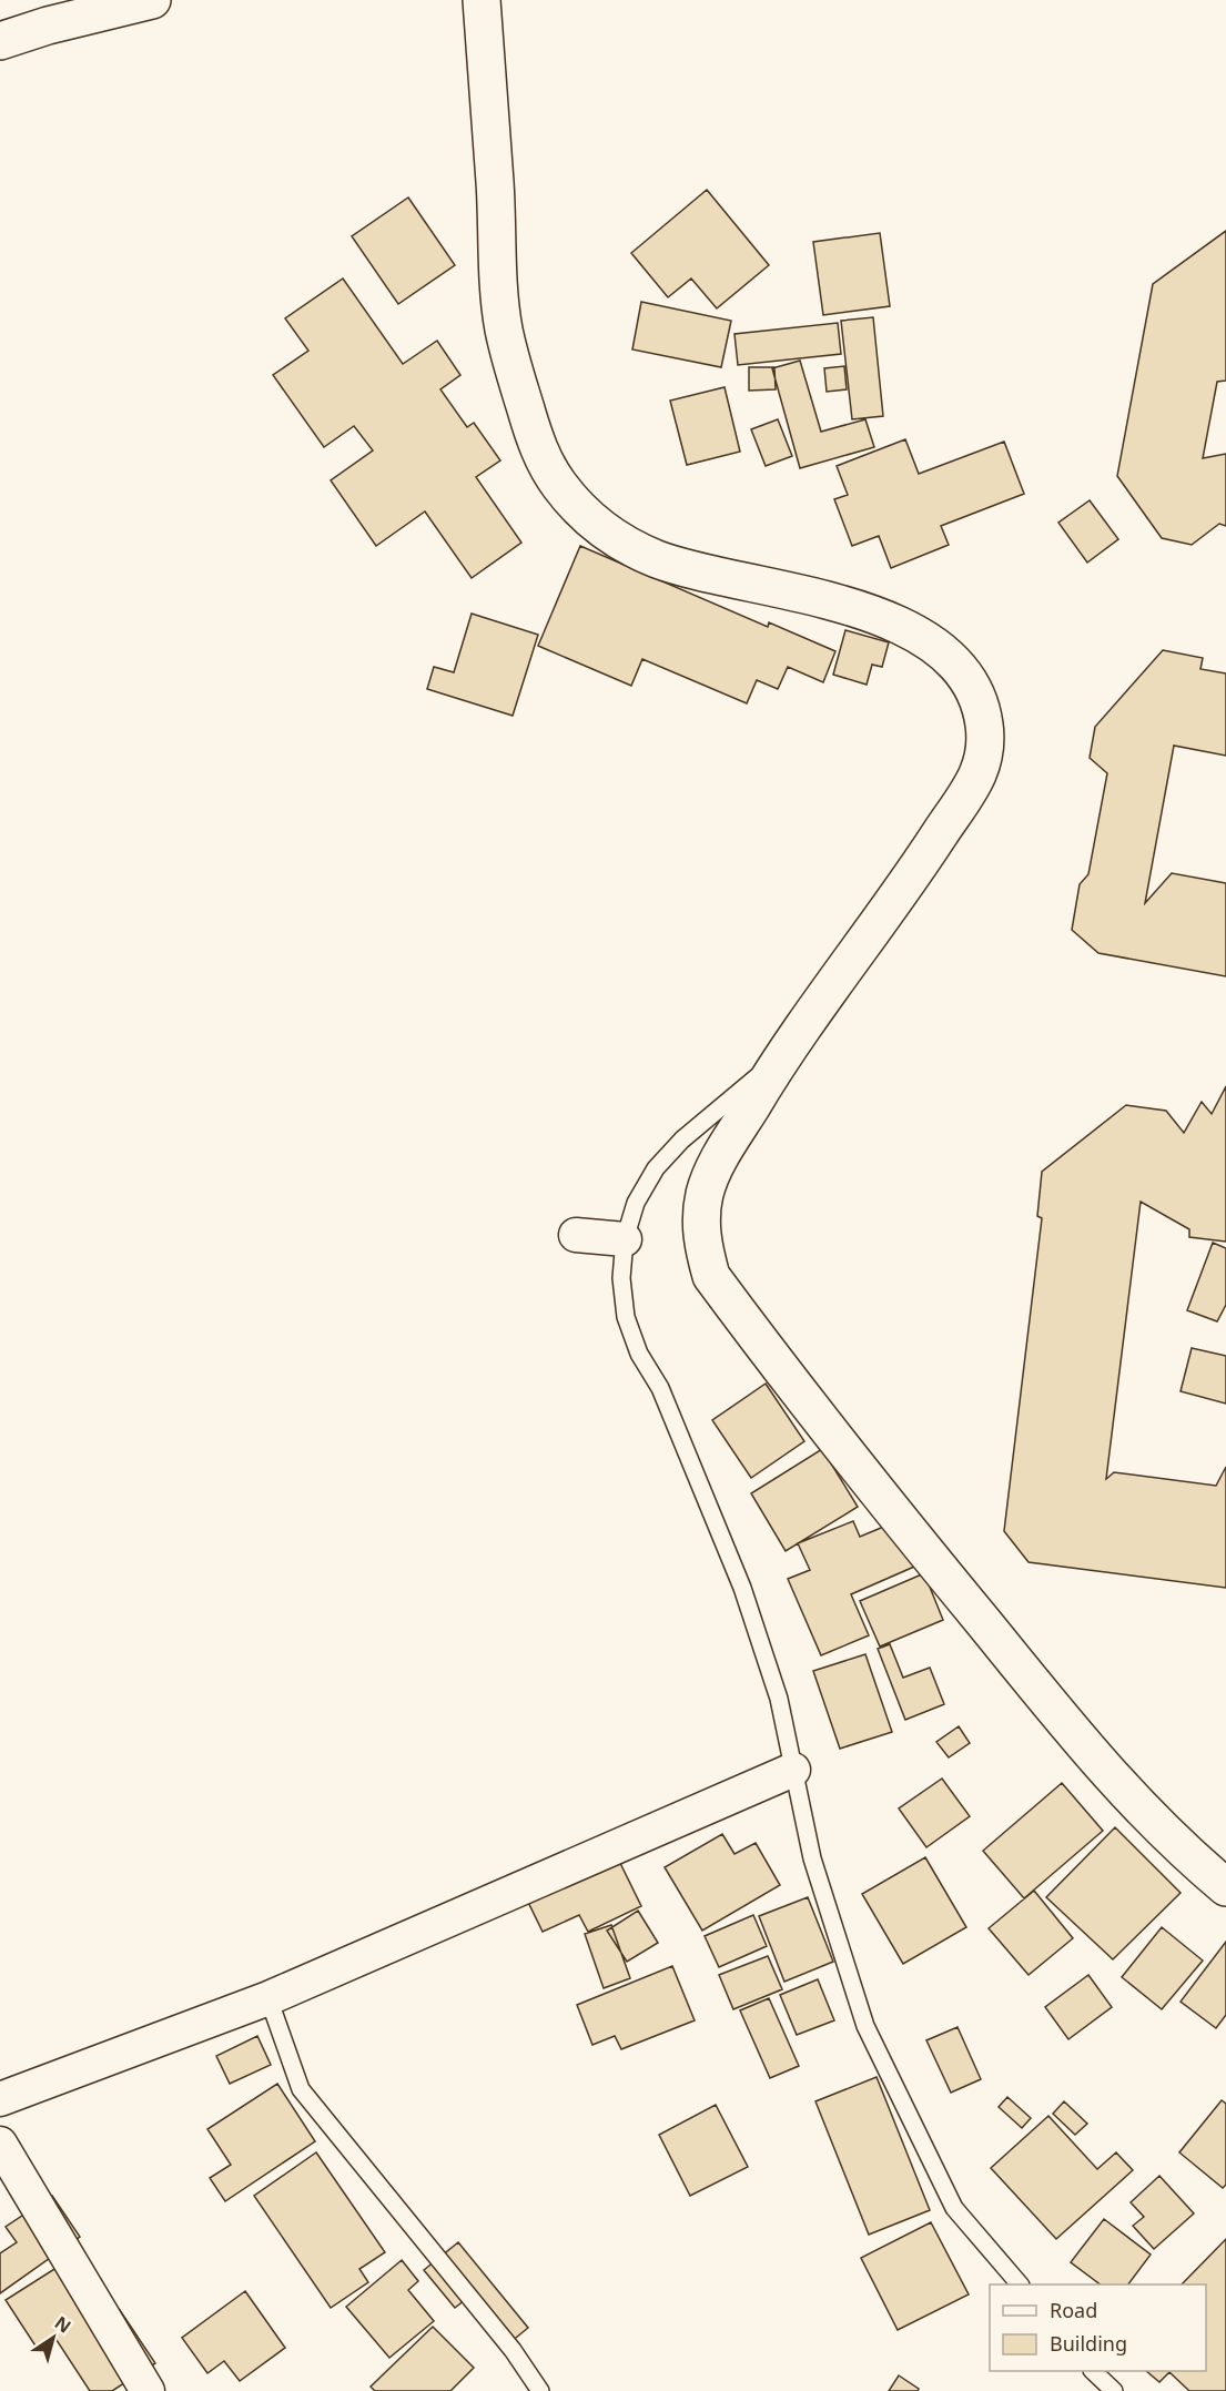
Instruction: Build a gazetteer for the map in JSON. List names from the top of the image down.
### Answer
{
  "legend": ["Road", "Building"],
  "north": "top right"
}
